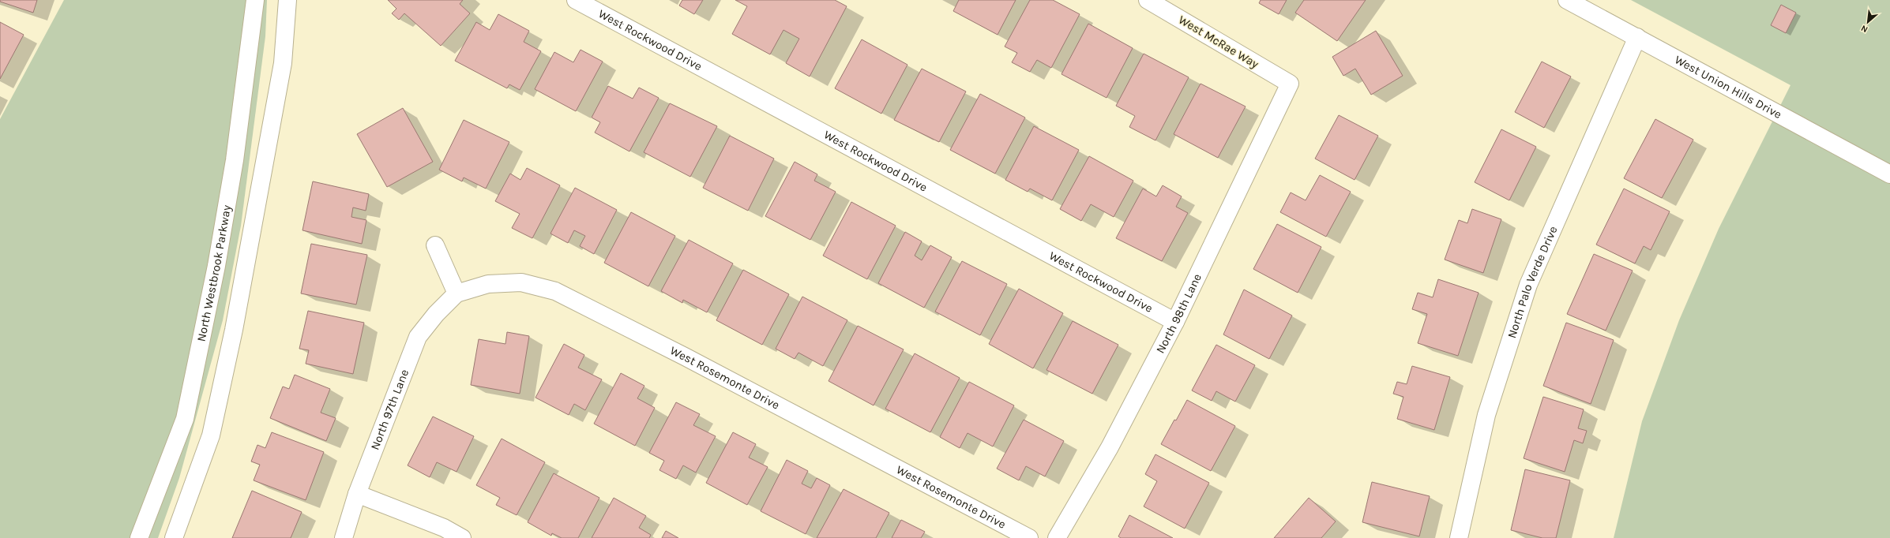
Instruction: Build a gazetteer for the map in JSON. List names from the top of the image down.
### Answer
{
  "streets": {
    "street": [
      "West Rockwood Drive",
      "West McRae Way",
      "West Union Hills Drive",
      "North Westbrook Parkway",
      "North Palo Verde Drive",
      "North 98th Lane",
      "West Rosemonte Drive",
      "North 97th Lane"
    ]
  },
  "crossings": [
    ["West Rockwood Drive", "North 98th Lane"],
    ["West McRae Way", "North 98th Lane"],
    ["West Union Hills Drive", "North Palo Verde Drive"],
    ["West Rosemonte Drive", "North 97th Lane"]
  ],
  "north": "bottom left"
}
